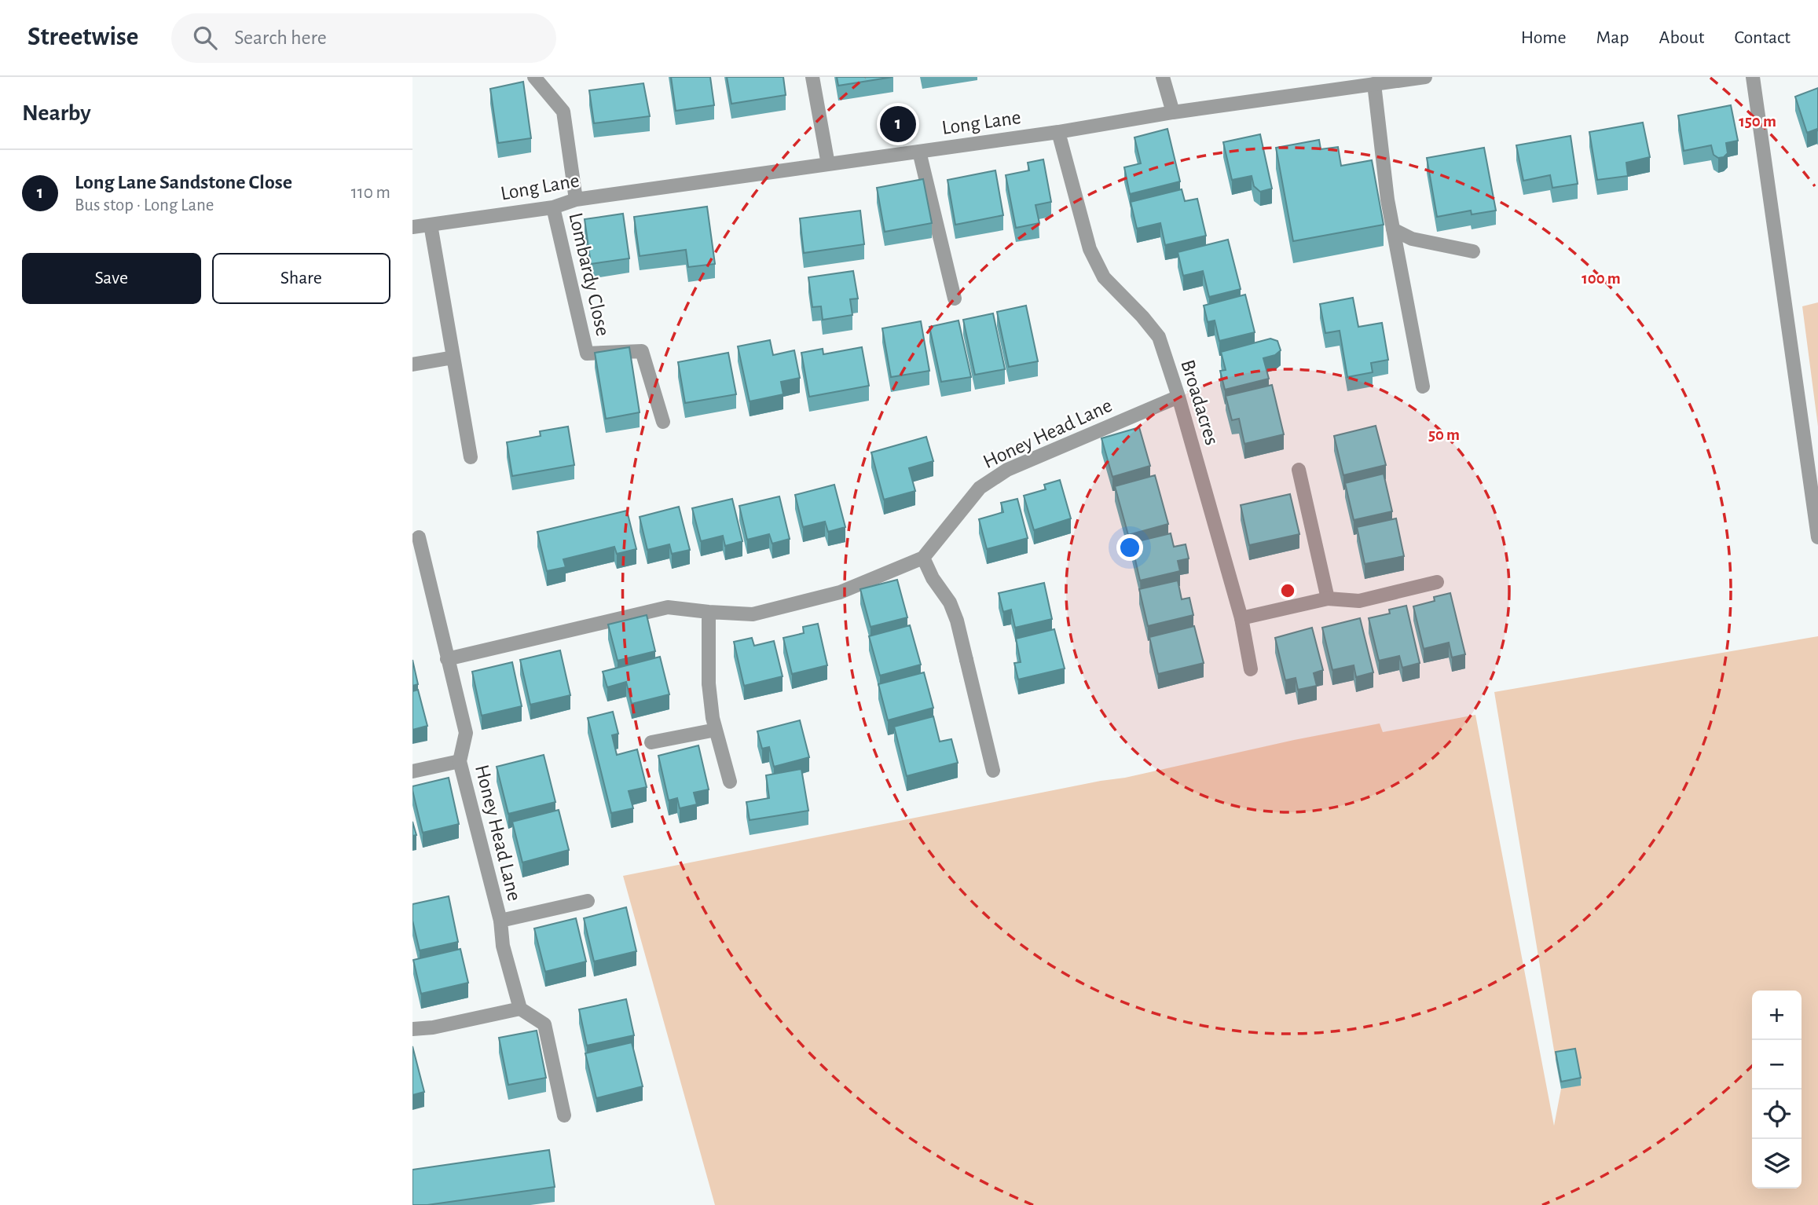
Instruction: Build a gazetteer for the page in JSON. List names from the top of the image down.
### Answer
{
  "streets": {
    "street": [
      "Long Lane",
      "Lombardy Close",
      "Broadacres",
      "Honey Head Lane"
    ]
  },
  "crossings": [
    ["Long Lane", "Lombardy Close"],
    ["Long Lane", "Broadacres"],
    ["Broadacres", "Honey Head Lane"]
  ],
  "page": {
    "header": "Streetwise",
    "search": "Search here",
    "nav": [
      "Home",
      "Map",
      "About",
      "Contact"
    ],
    "heading": "Nearby",
    "pins": "1",
    "list": [
      {
        "mark": "1",
        "name": "Long Lane Sandstone Close",
        "note": "Bus stop · Long Lane",
        "value": "110 m"
      }
    ],
    "buttons": ["Save", "Share"],
    "map_buttons": ["+", "−"]
  },
  "rings": ["150 m", "100 m", "50 m"]
}
